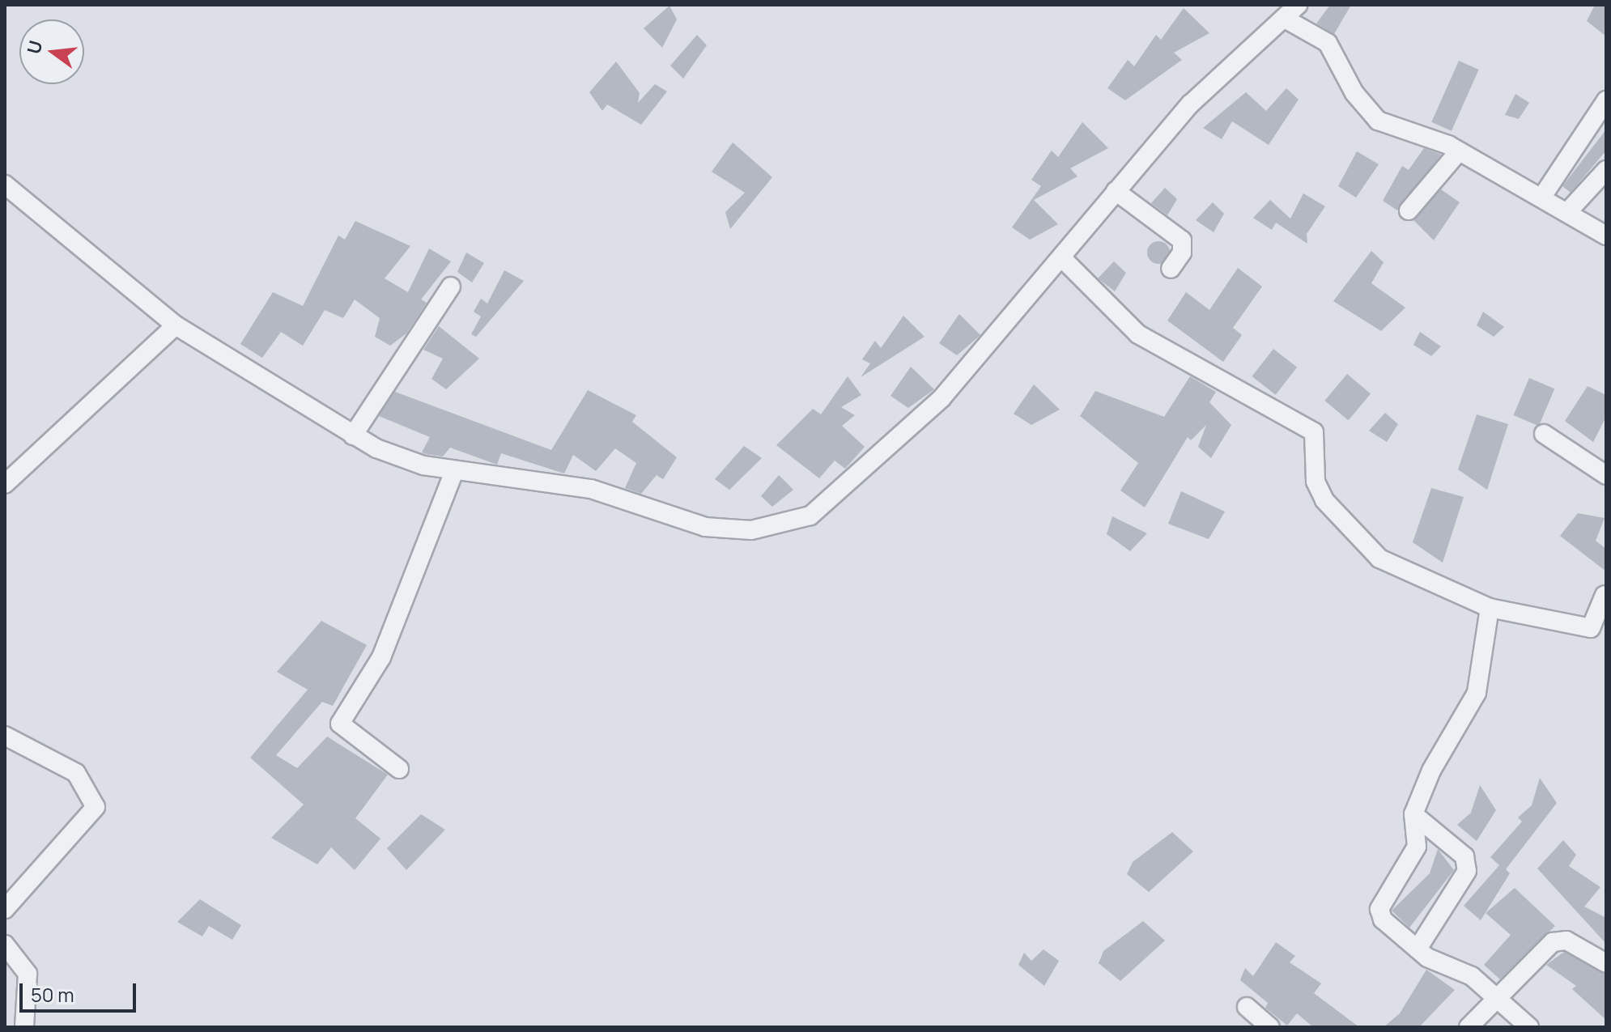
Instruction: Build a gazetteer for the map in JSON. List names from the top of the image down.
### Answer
{
  "scale_bar": "50 m",
  "north": "left"
}
